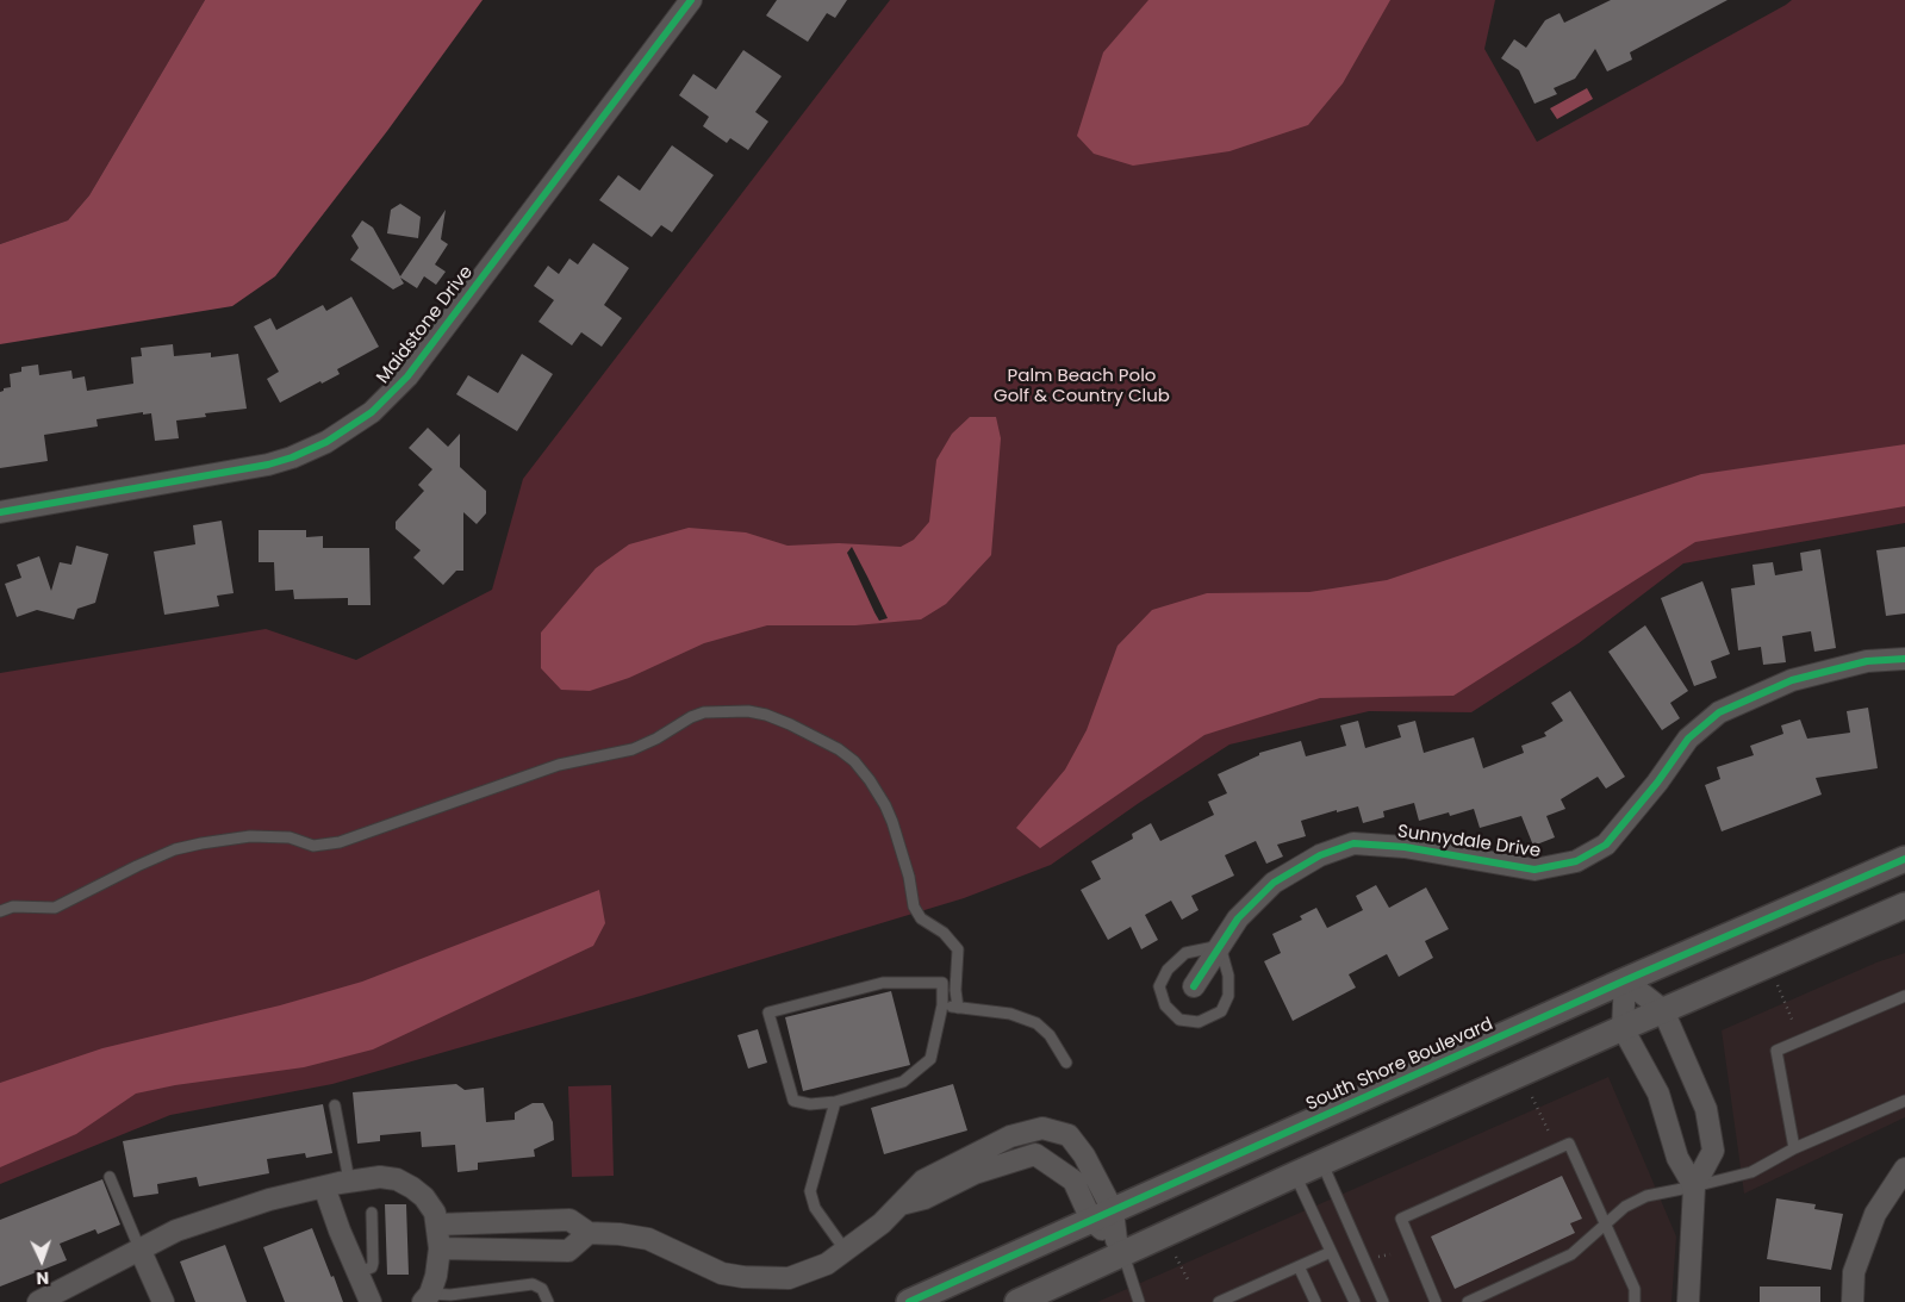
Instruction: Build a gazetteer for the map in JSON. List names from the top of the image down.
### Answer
{
  "streets": {
    "street": ["Maidstone Drive", "Sunnydale Drive", "South Shore Boulevard"]
  },
  "parks": ["Palm Beach Polo Golf & Country Club"],
  "north": "bottom"
}
